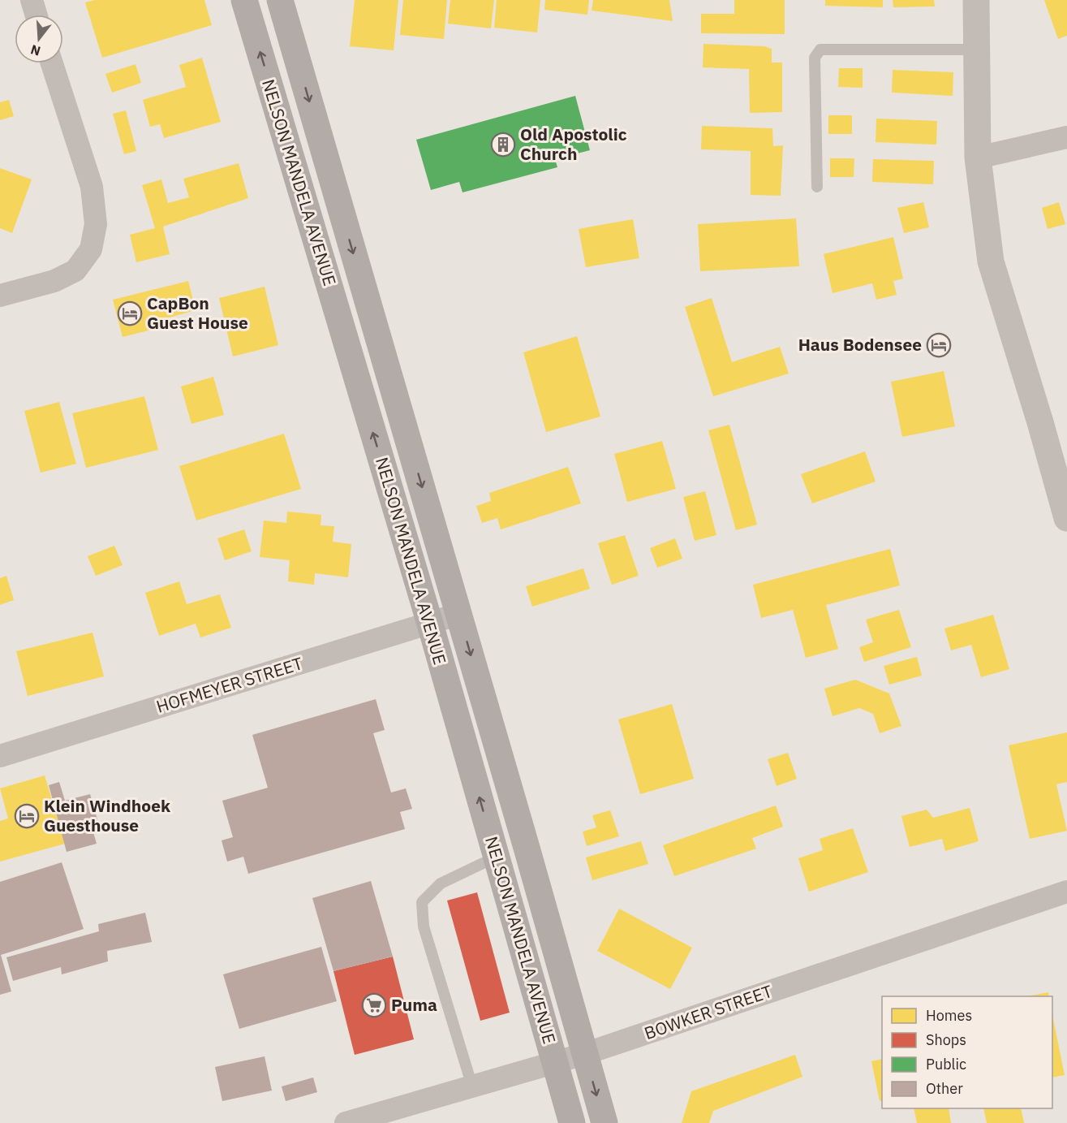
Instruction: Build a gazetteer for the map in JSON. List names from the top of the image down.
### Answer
{
  "streets": {
    "main road": ["NELSON MANDELA AVENUE"],
    "street": ["HOFMEYER STREET", "BOWKER STREET"]
  },
  "crossings": [
    ["NELSON MANDELA AVENUE", "HOFMEYER STREET"],
    ["NELSON MANDELA AVENUE", "BOWKER STREET"]
  ],
  "places": {
    "building": ["Old Apostolic Church"],
    "hotel": ["CapBon Guest House", "Haus Bodensee", "Klein Windhoek Guesthouse"],
    "supermarket": ["Puma"]
  },
  "legend": [
    "Homes",
    "Shops",
    "Public",
    "Other"
  ],
  "north": "bottom"
}
